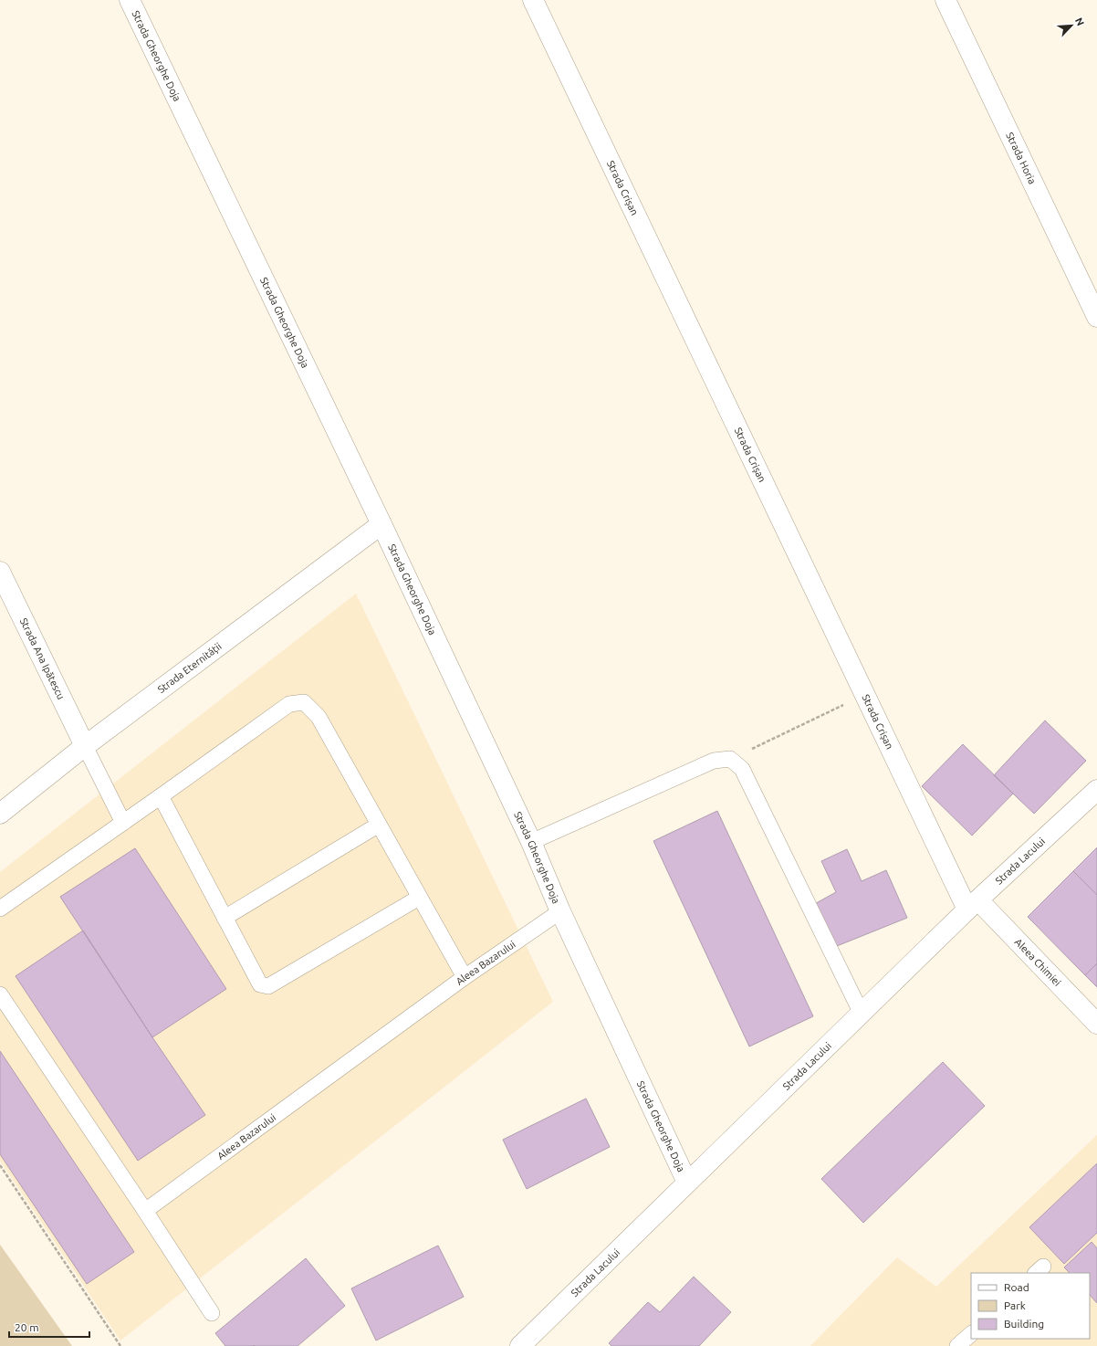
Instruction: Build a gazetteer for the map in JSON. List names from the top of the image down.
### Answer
{
  "streets": {
    "street": [
      "Strada Gheorghe Doja",
      "Strada Horia",
      "Strada Crișan",
      "Strada Ana Ipătescu",
      "Strada Eternității",
      "Strada Lacului",
      "Aleea Chimiei"
    ],
    "lane": ["Aleea Bazarului"]
  },
  "crossings": [
    ["Strada Gheorghe Doja", "Strada Eternității"],
    ["Strada Gheorghe Doja", "Strada Lacului"],
    ["Strada Gheorghe Doja", "Aleea Bazarului"],
    ["Strada Crișan", "Strada Lacului"],
    ["Strada Crișan", "Aleea Chimiei"],
    ["Strada Ana Ipătescu", "Strada Eternității"],
    ["Strada Lacului", "Aleea Chimiei"]
  ],
  "legend": ["Road", "Park", "Building"],
  "scale_bar": "20 m",
  "north": "top right"
}
